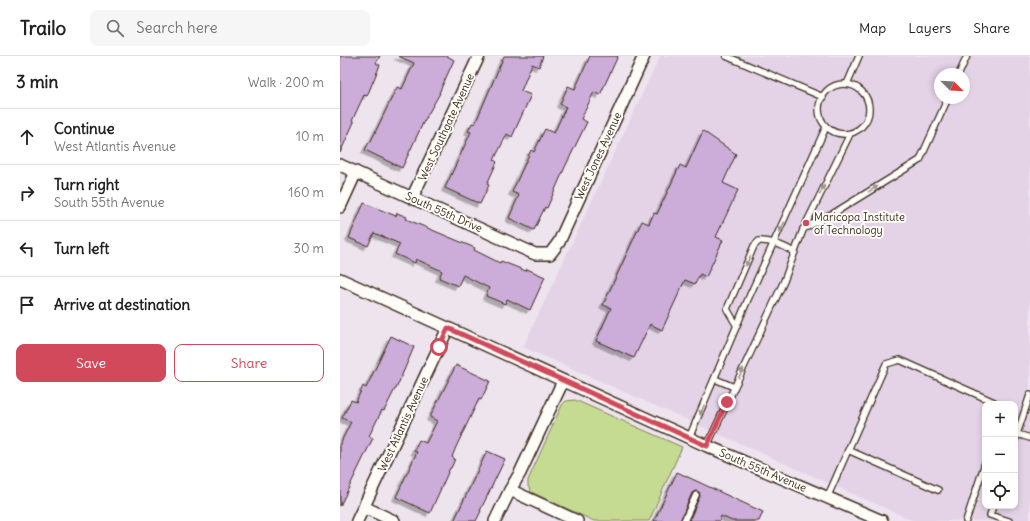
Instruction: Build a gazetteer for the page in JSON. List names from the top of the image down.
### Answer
{
  "streets": {
    "street": [
      "West Southgate Avenue",
      "West Jones Avenue",
      "South 55th Drive",
      "West Atlantis Avenue",
      "South 55th Avenue"
    ]
  },
  "crossings": [
    ["West Southgate Avenue", "South 55th Drive"],
    ["West Jones Avenue", "South 55th Drive"],
    ["West Atlantis Avenue", "South 55th Avenue"]
  ],
  "places": ["Maricopa Institute of Technology"],
  "north": "bottom right",
  "page": {
    "header": "Trailo",
    "search": "Search here",
    "nav": ["Map", "Layers", "Share"],
    "heading": ["3 min", "Walk · 200 m"],
    "list": [
      ["Continue", "West Atlantis Avenue", "10 m"],
      ["Turn right", "South 55th Avenue", "160 m"],
      ["Turn left", "30 m"],
      "Arrive at destination"
    ],
    "buttons": ["Save", "Share"],
    "map_buttons": ["+", "−"]
  }
}
